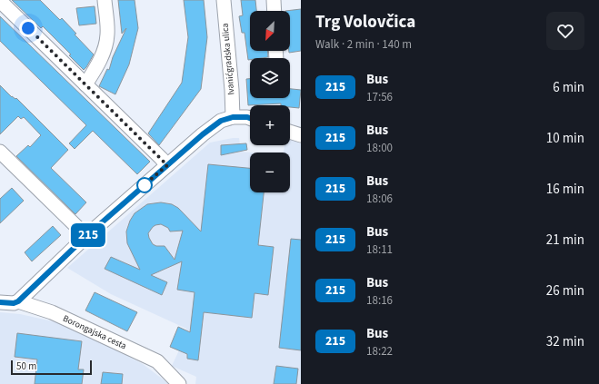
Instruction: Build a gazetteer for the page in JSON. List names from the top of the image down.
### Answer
{
  "streets": {
    "street": ["Ivanićgradska ulica", "Borongajska cesta"]
  },
  "lines": ["bus line 215"],
  "scale_bar": "50 m",
  "north": "bottom left",
  "page": {
    "on_map": "215",
    "heading": ["Trg Volovčica", "Walk · 2 min · 140 m"],
    "map_buttons": ["+", "−"],
    "list": [
      {
        "mark": "215",
        "name": "Bus",
        "note": "17:56",
        "value": "6 min"
      },
      {
        "mark": "215",
        "name": "Bus",
        "note": "18:00",
        "value": "10 min"
      },
      {
        "mark": "215",
        "name": "Bus",
        "note": "18:06",
        "value": "16 min"
      },
      {
        "mark": "215",
        "name": "Bus",
        "note": "18:11",
        "value": "21 min"
      },
      {
        "mark": "215",
        "name": "Bus",
        "note": "18:16",
        "value": "26 min"
      },
      {
        "mark": "215",
        "name": "Bus",
        "note": "18:22",
        "value": "32 min"
      }
    ],
    "scale": "50 m"
  }
}
